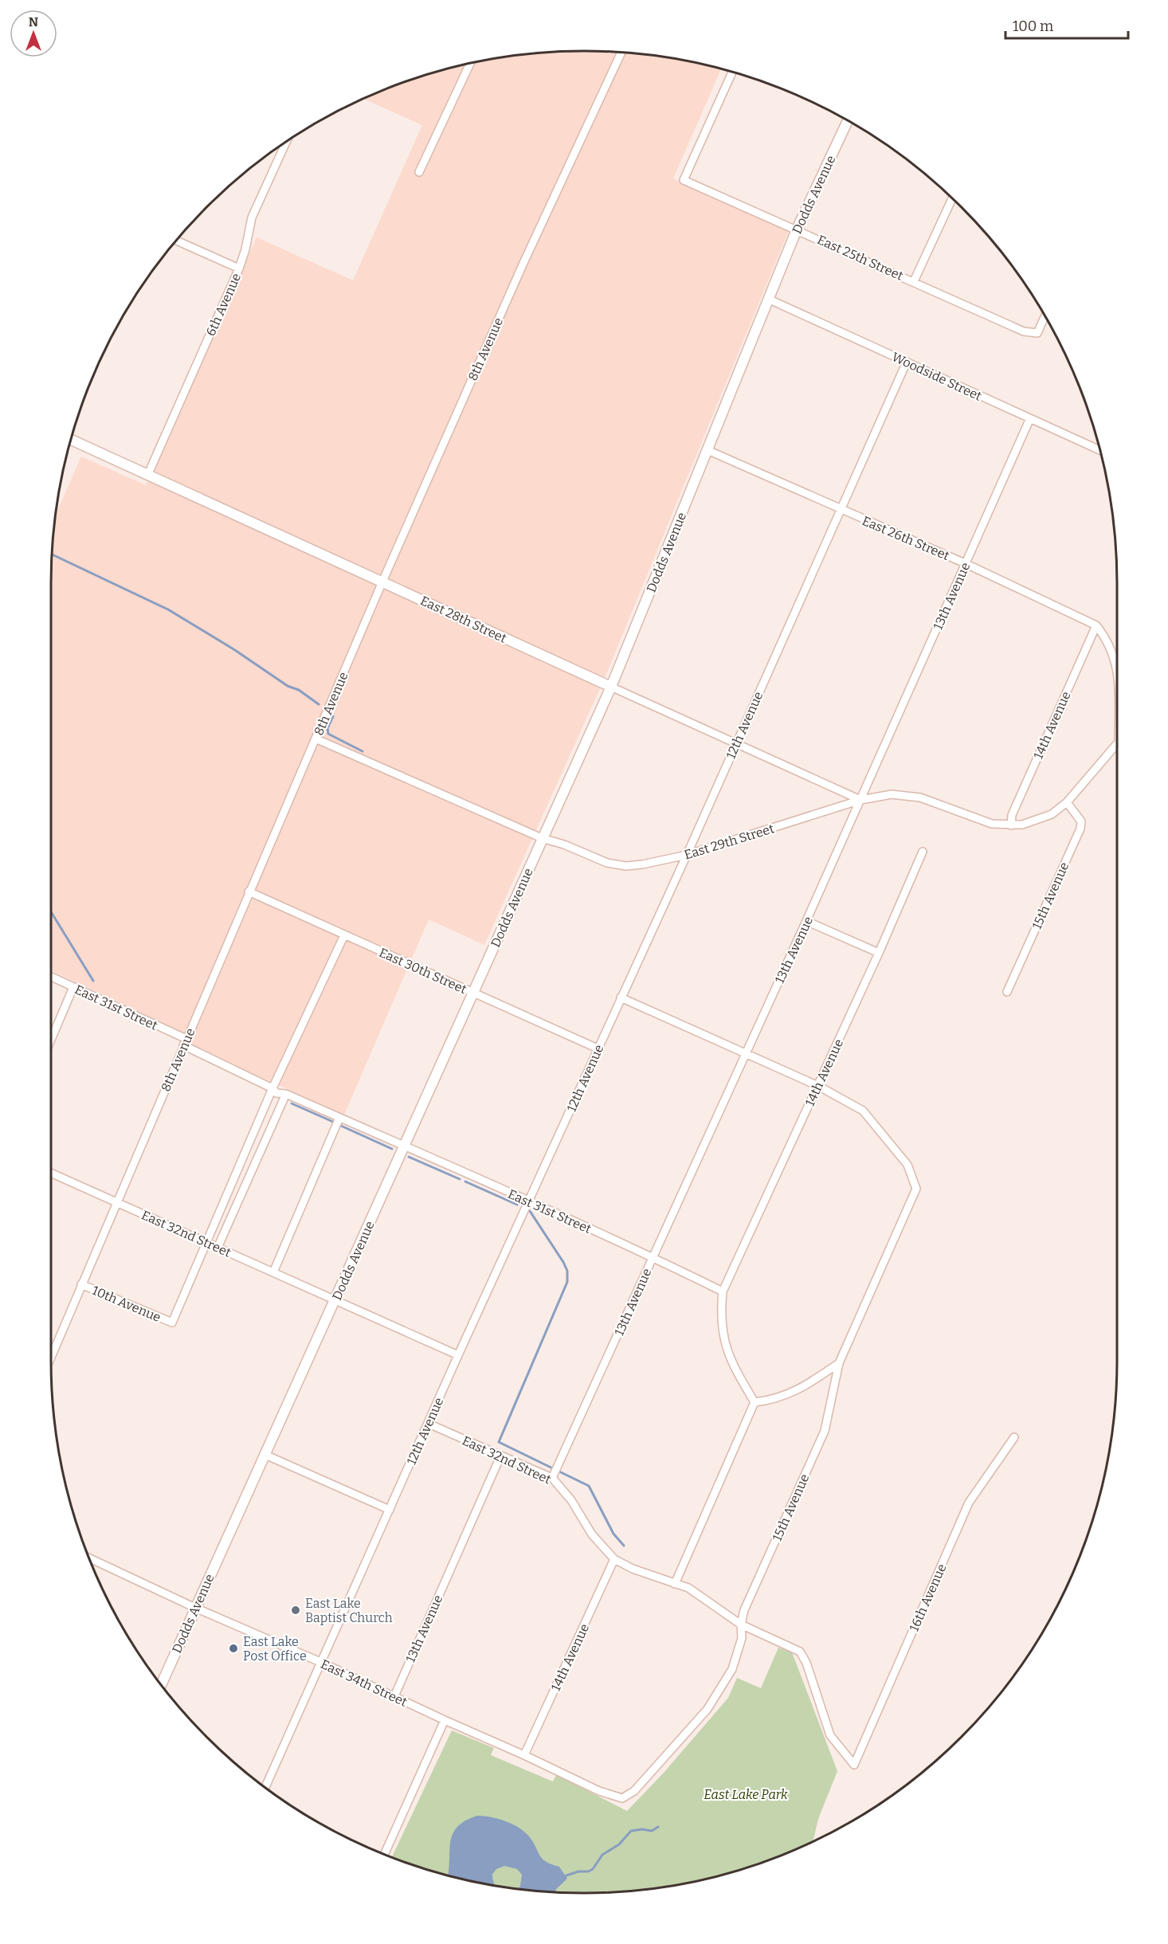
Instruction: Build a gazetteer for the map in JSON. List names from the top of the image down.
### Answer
{
  "streets": {
    "street": [
      "Dodds Avenue",
      "East 25th Street",
      "6th Avenue",
      "8th Avenue",
      "Woodside Street",
      "East 26th Street",
      "13th Avenue",
      "East 28th Street",
      "12th Avenue",
      "14th Avenue",
      "East 29th Street",
      "15th Avenue",
      "East 30th Street",
      "East 31st Street",
      "East 32nd Street",
      "10th Avenue",
      "16th Avenue",
      "East 34th Street"
    ]
  },
  "crossings": [
    ["Dodds Avenue", "East 25th Street"],
    ["Dodds Avenue", "Woodside Street"],
    ["Dodds Avenue", "East 26th Street"],
    ["Dodds Avenue", "East 28th Street"],
    ["Dodds Avenue", "East 29th Street"],
    ["Dodds Avenue", "East 30th Street"],
    ["Dodds Avenue", "East 31st Street"],
    ["Dodds Avenue", "East 32nd Street"],
    ["Dodds Avenue", "East 34th Street"],
    ["6th Avenue", "East 28th Street"],
    ["8th Avenue", "East 28th Street"],
    ["8th Avenue", "East 29th Street"],
    ["8th Avenue", "East 30th Street"],
    ["8th Avenue", "East 31st Street"],
    ["8th Avenue", "East 32nd Street"],
    ["8th Avenue", "10th Avenue"],
    ["Woodside Street", "13th Avenue"],
    ["Woodside Street", "12th Avenue"],
    ["East 26th Street", "13th Avenue"],
    ["East 26th Street", "12th Avenue"],
    ["East 26th Street", "14th Avenue"],
    ["13th Avenue", "East 28th Street"],
    ["13th Avenue", "East 29th Street"],
    ["13th Avenue", "East 31st Street"],
    ["13th Avenue", "East 32nd Street"],
    ["13th Avenue", "East 34th Street"],
    ["East 28th Street", "12th Avenue"],
    ["East 28th Street", "East 29th Street"],
    ["12th Avenue", "East 29th Street"],
    ["12th Avenue", "East 30th Street"],
    ["12th Avenue", "East 31st Street"],
    ["12th Avenue", "East 32nd Street"],
    ["12th Avenue", "East 34th Street"],
    ["14th Avenue", "East 29th Street"],
    ["14th Avenue", "15th Avenue"],
    ["14th Avenue", "East 31st Street"],
    ["14th Avenue", "East 32nd Street"],
    ["14th Avenue", "East 34th Street"],
    ["East 29th Street", "15th Avenue"],
    ["15th Avenue", "East 32nd Street"],
    ["15th Avenue", "East 34th Street"],
    ["East 32nd Street", "10th Avenue"],
    ["East 32nd Street", "16th Avenue"]
  ],
  "parks": ["East Lake Park"],
  "places": ["East Lake Baptist Church", "East Lake Post Office"],
  "scale_bar": "100 m",
  "north": "top"
}
